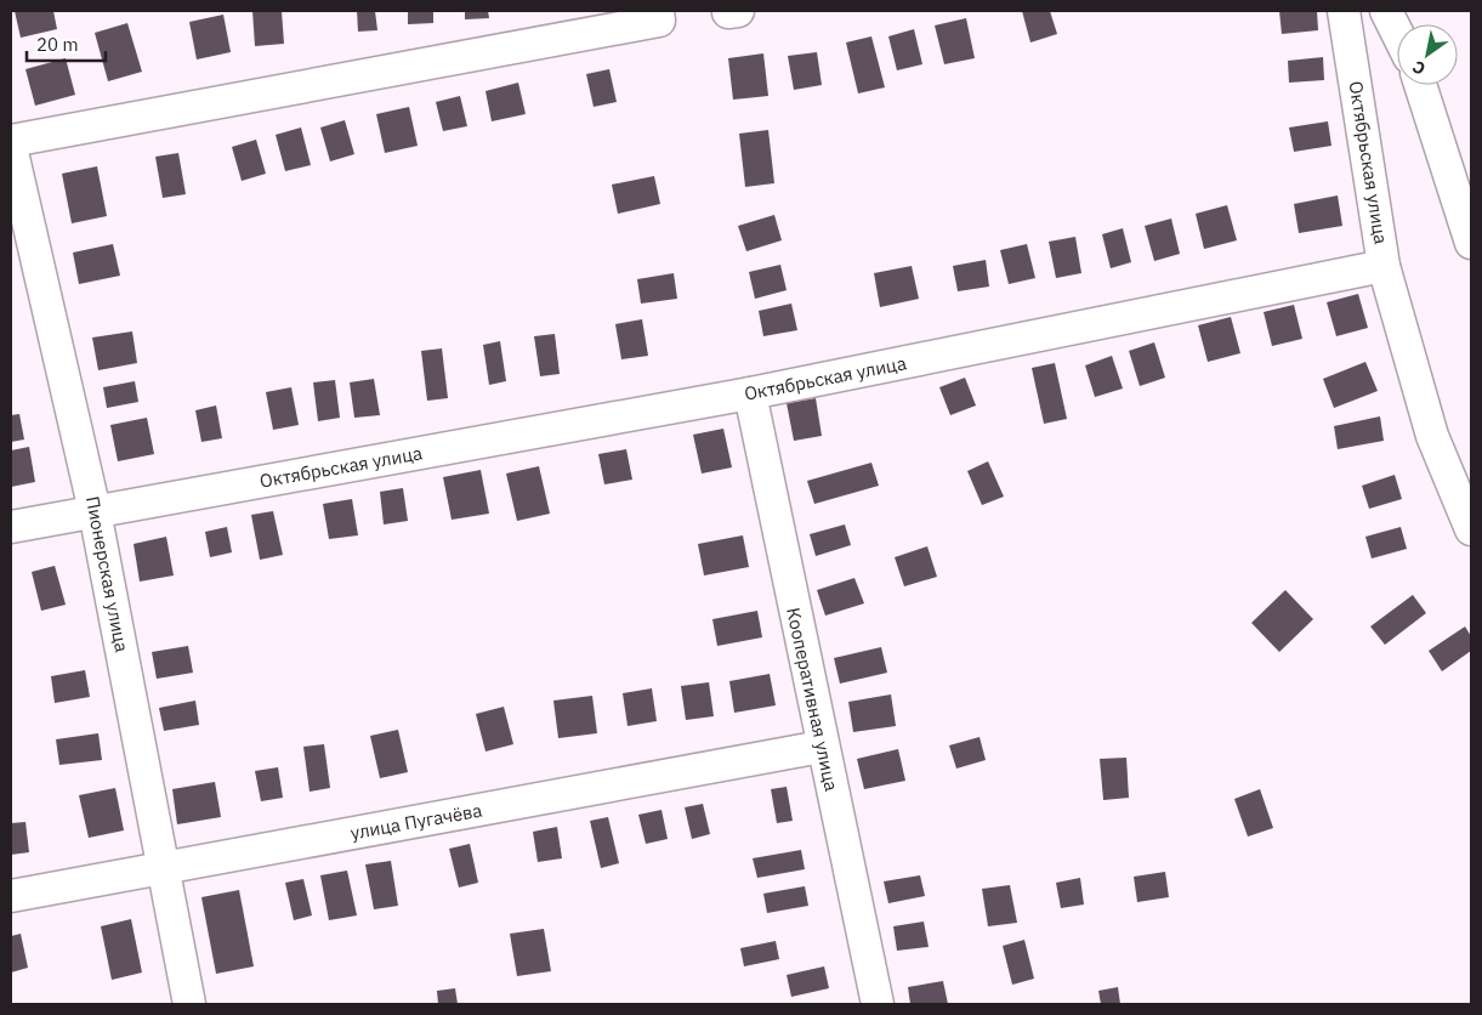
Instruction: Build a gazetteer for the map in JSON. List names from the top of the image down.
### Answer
{
  "streets": {
    "street": [
      "Октябрьская улица",
      "Пионерская улица",
      "Кооперативная улица",
      "улица Пугачёва"
    ]
  },
  "crossings": [
    ["Октябрьская улица", "Пионерская улица"],
    ["Октябрьская улица", "Кооперативная улица"],
    ["Пионерская улица", "улица Пугачёва"],
    ["Кооперативная улица", "улица Пугачёва"]
  ],
  "scale_bar": "20 m",
  "north": "bottom left"
}
